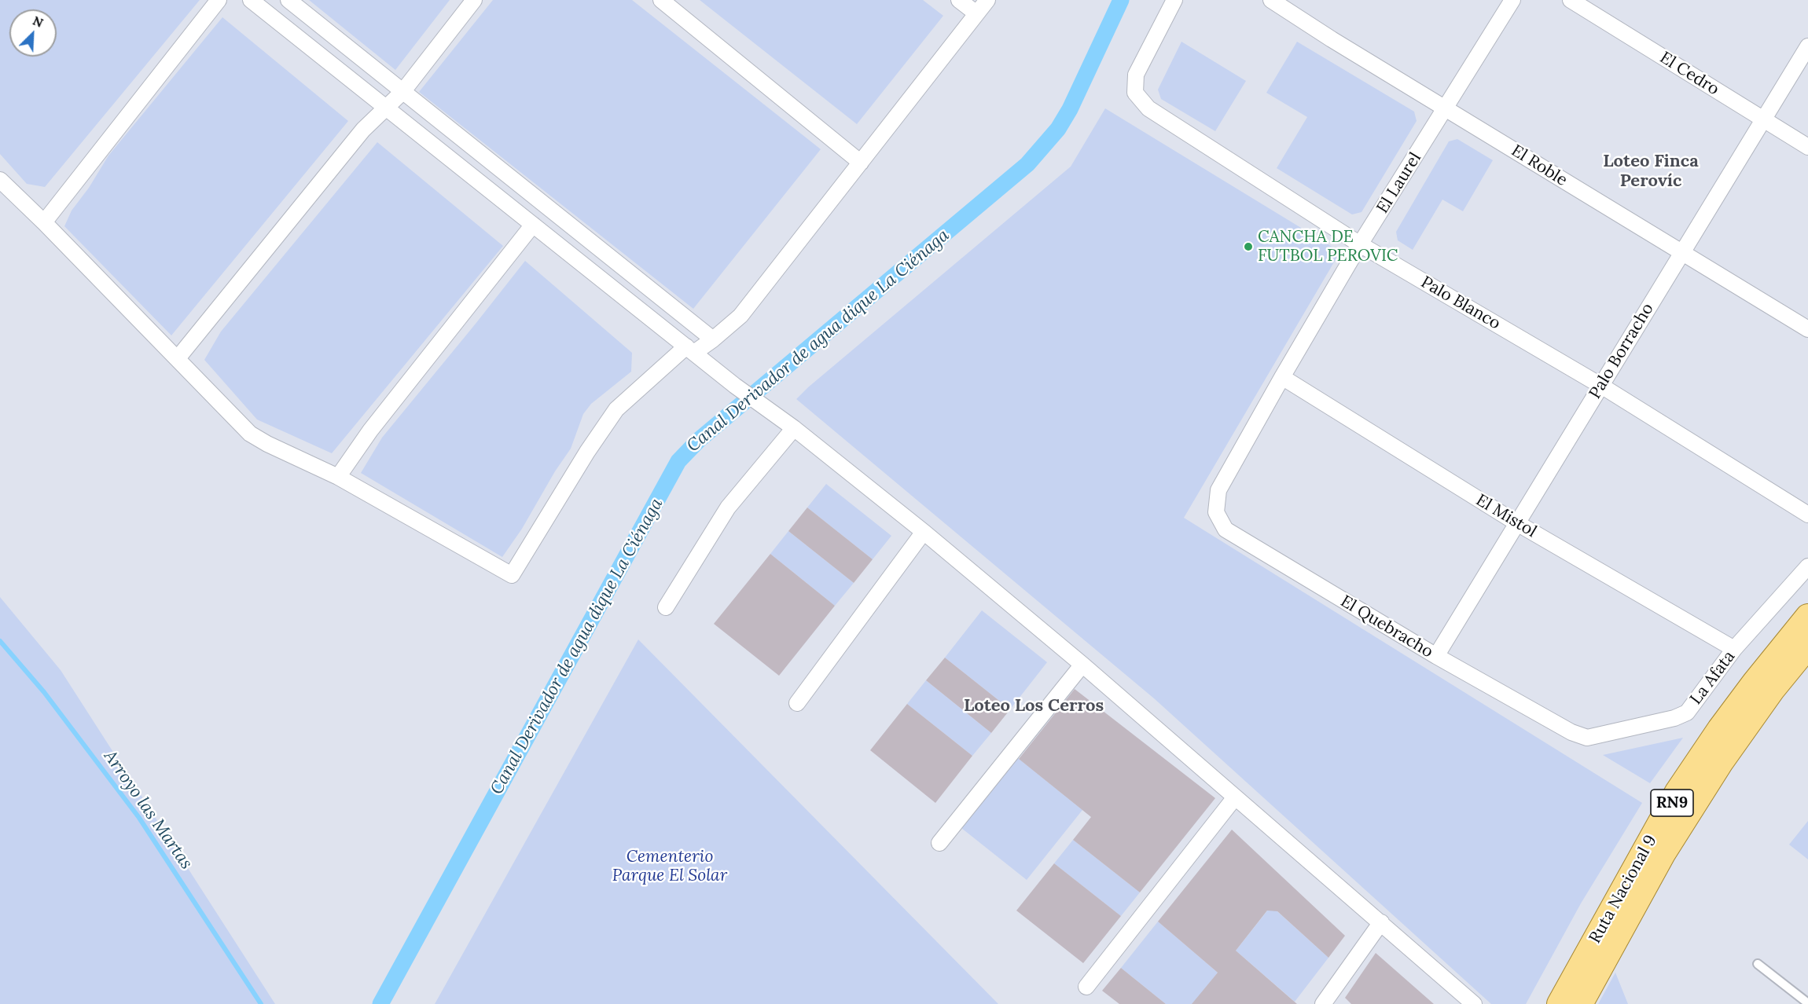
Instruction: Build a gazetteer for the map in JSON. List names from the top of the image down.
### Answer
{
  "streets": {
    "main road": ["RN9", "Ruta Nacional 9"],
    "street": [
      "El Cedro",
      "El Roble",
      "El Laurel",
      "Palo Blanco",
      "Palo Borracho",
      "El Mistol",
      "El Quebracho",
      "La Afata"
    ]
  },
  "crossings": [
    ["El Cedro", "Palo Borracho"],
    ["El Roble", "El Laurel"],
    ["El Roble", "Palo Borracho"],
    ["El Laurel", "Palo Blanco"],
    ["El Laurel", "El Mistol"],
    ["El Laurel", "El Quebracho"],
    ["Palo Blanco", "Palo Borracho"],
    ["Palo Borracho", "El Mistol"],
    ["Palo Borracho", "El Quebracho"],
    ["El Mistol", "La Afata"],
    ["El Quebracho", "La Afata"]
  ],
  "districts": ["Loteo Finca Perovíc", "Loteo Los Cerros"],
  "water": ["Canal Derivador de agua dique La Ciénaga", "Arroyo las Martas"],
  "parks": ["Cementerio Parque El Solar"],
  "places": ["CANCHA DE FUTBOL PEROVIC"],
  "north": "top right"
}
